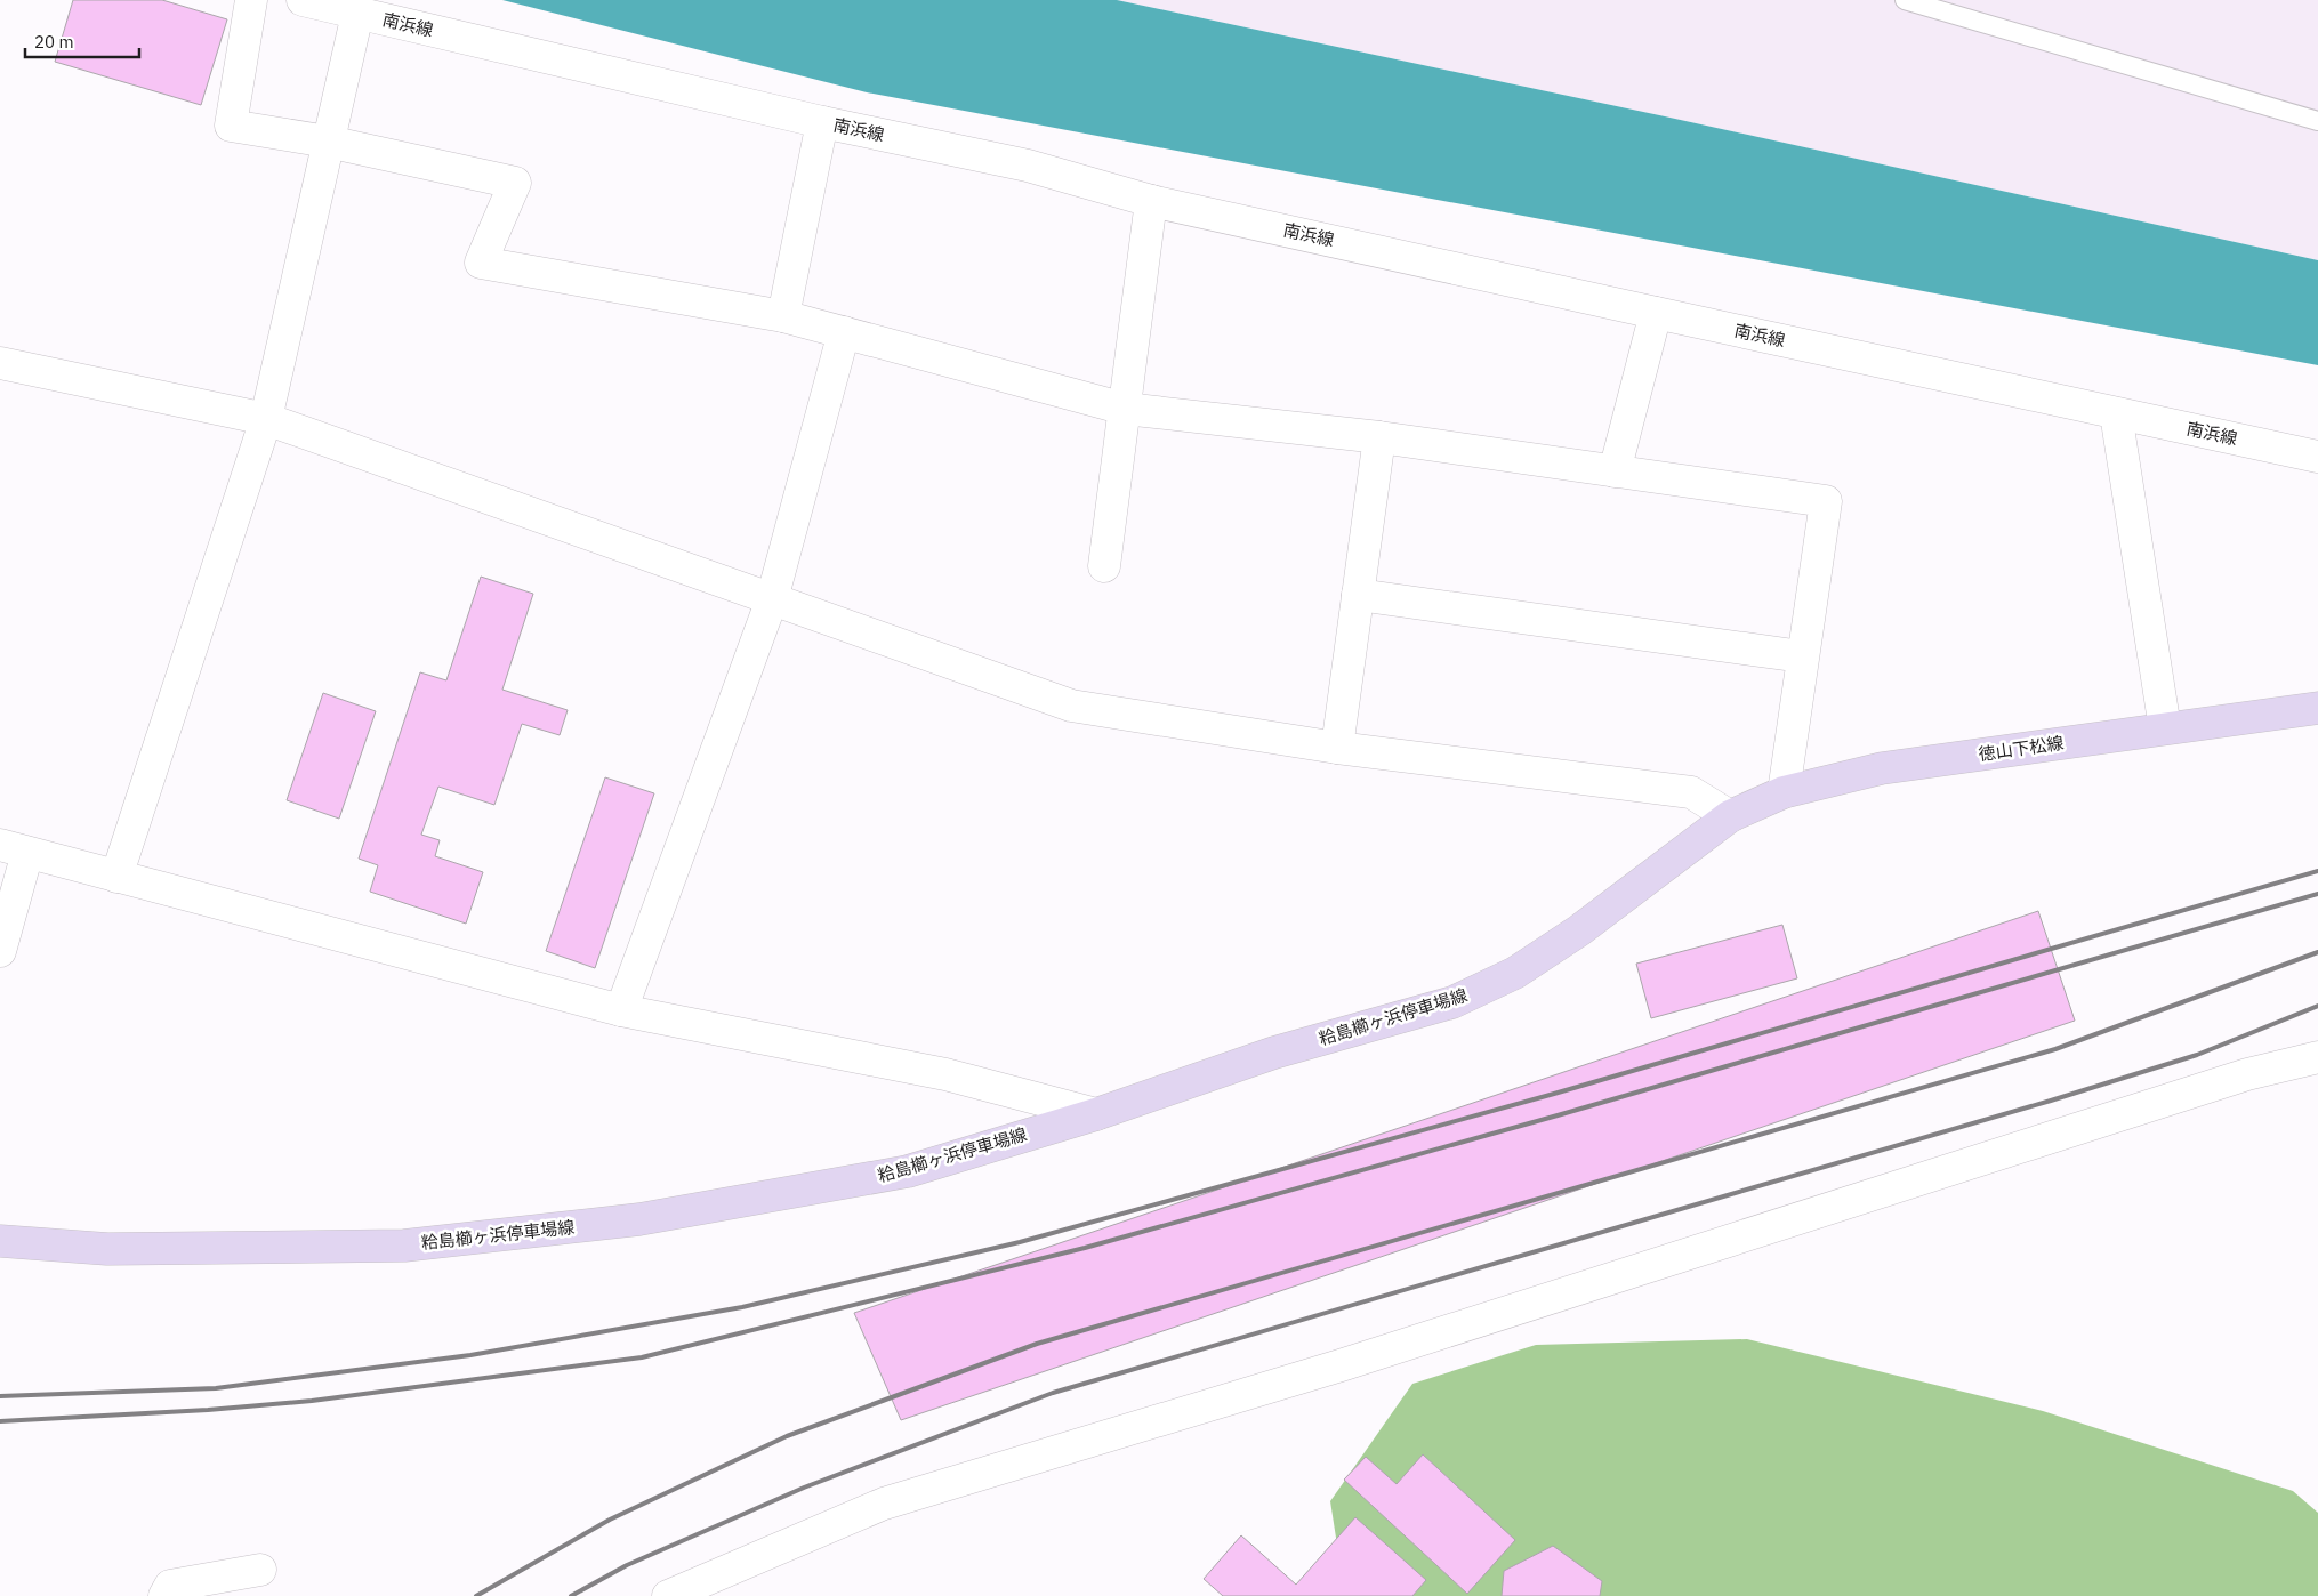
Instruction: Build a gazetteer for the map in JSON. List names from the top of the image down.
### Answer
{
  "streets": {
    "main road": ["徳山下松線", "粭島櫛ヶ浜停車場線"],
    "street": ["南浜線"]
  },
  "crossings": [
    ["徳山下松線", "粭島櫛ヶ浜停車場線"]
  ],
  "scale_bar": "20 m"
}
